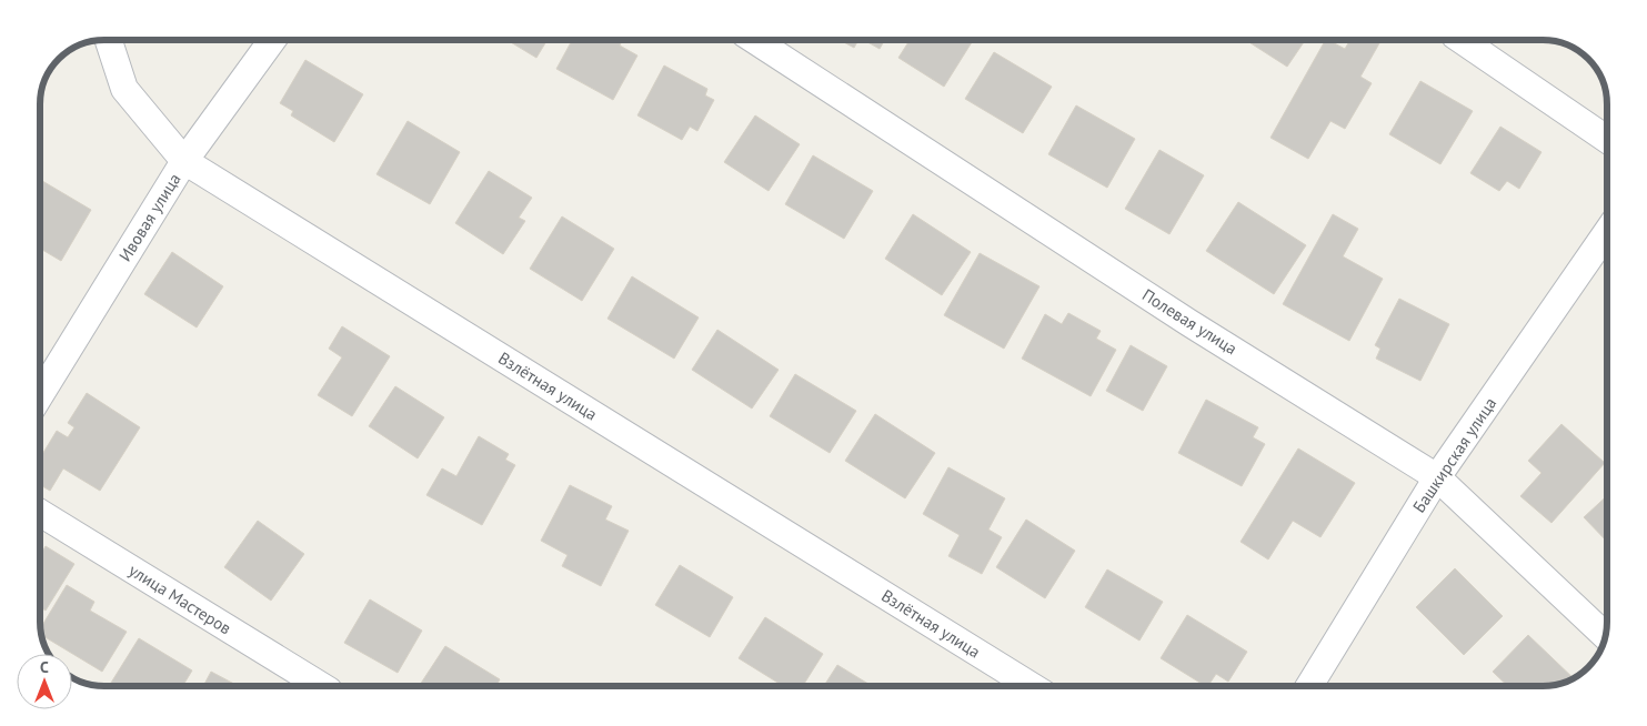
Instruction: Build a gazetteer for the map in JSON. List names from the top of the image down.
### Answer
{
  "streets": {
    "street": [
      "Ивовая улица",
      "Полевая улица",
      "Взлётная улица",
      "Башкирская улица",
      "улица Мастеров"
    ]
  },
  "crossings": [
    ["Ивовая улица", "Взлётная улица"],
    ["Полевая улица", "Башкирская улица"]
  ],
  "north": "top"
}
